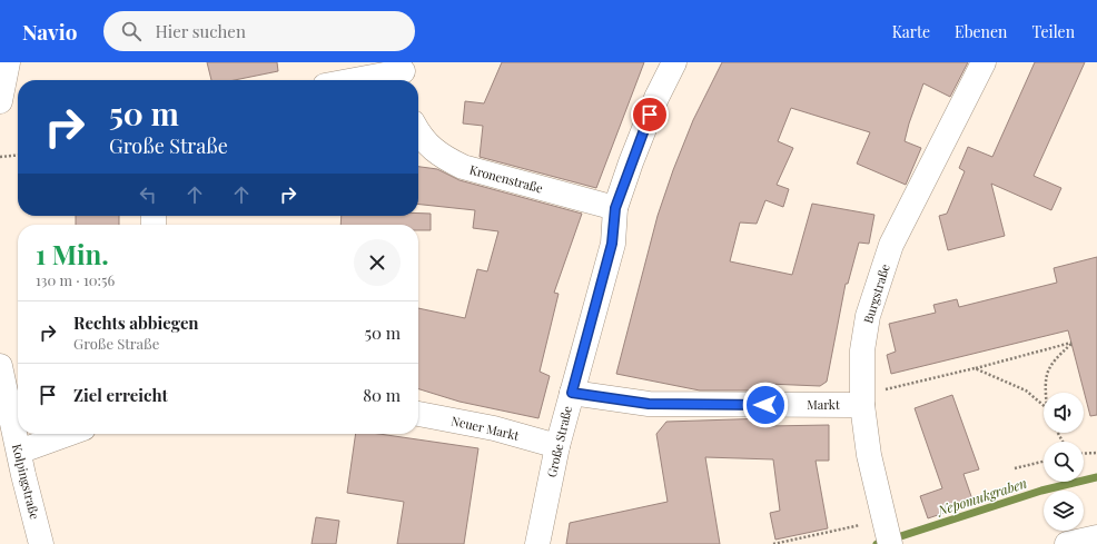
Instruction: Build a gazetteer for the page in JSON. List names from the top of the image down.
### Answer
{
  "streets": {
    "street": [
      "Kronenstraße",
      "Burgstraße",
      "Markt",
      "Neuer Markt",
      "Große Straße",
      "Kolpingstraße"
    ]
  },
  "crossings": [
    ["Kronenstraße", "Große Straße"],
    ["Burgstraße", "Markt"],
    ["Markt", "Große Straße"],
    ["Neuer Markt", "Große Straße"]
  ],
  "water": ["Nepomukgraben"],
  "page": {
    "header": "Navio",
    "search": "Hier suchen",
    "nav": ["Karte", "Ebenen", "Teilen"],
    "turn": ["50 m", "Große Straße"],
    "heading": ["1 Min.", "130 m · 10:56"],
    "list": [
      {
        "name": "Rechts abbiegen",
        "note": "Große Straße",
        "value": "50 m"
      },
      {
        "name": "Ziel erreicht",
        "value": "80 m"
      }
    ]
  }
}
